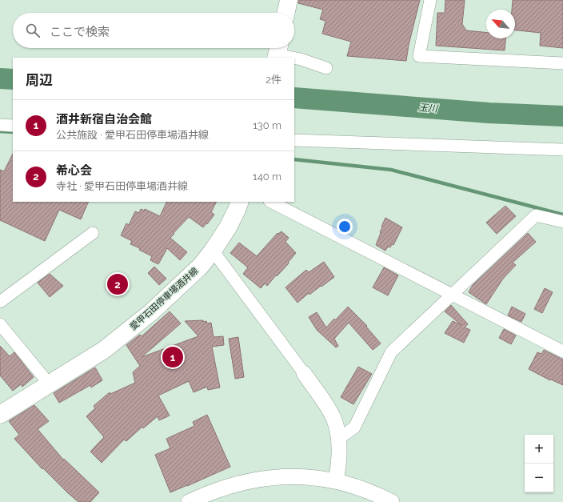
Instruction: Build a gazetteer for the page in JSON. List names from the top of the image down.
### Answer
{
  "streets": {
    "main road": ["愛甲石田停車場酒井線"]
  },
  "water": ["玉川"],
  "north": "top left",
  "page": {
    "search": "ここで検索",
    "heading": ["周辺", "2件"],
    "list": [
      {
        "mark": "1",
        "name": "酒井新宿自治会館",
        "note": "公共施設 · 愛甲石田停車場酒井線",
        "value": "130 m"
      },
      {
        "mark": "2",
        "name": "希心会",
        "note": "寺社 · 愛甲石田停車場酒井線",
        "value": "140 m"
      }
    ],
    "pins": ["2", "1"],
    "map_buttons": ["+", "−"]
  }
}
